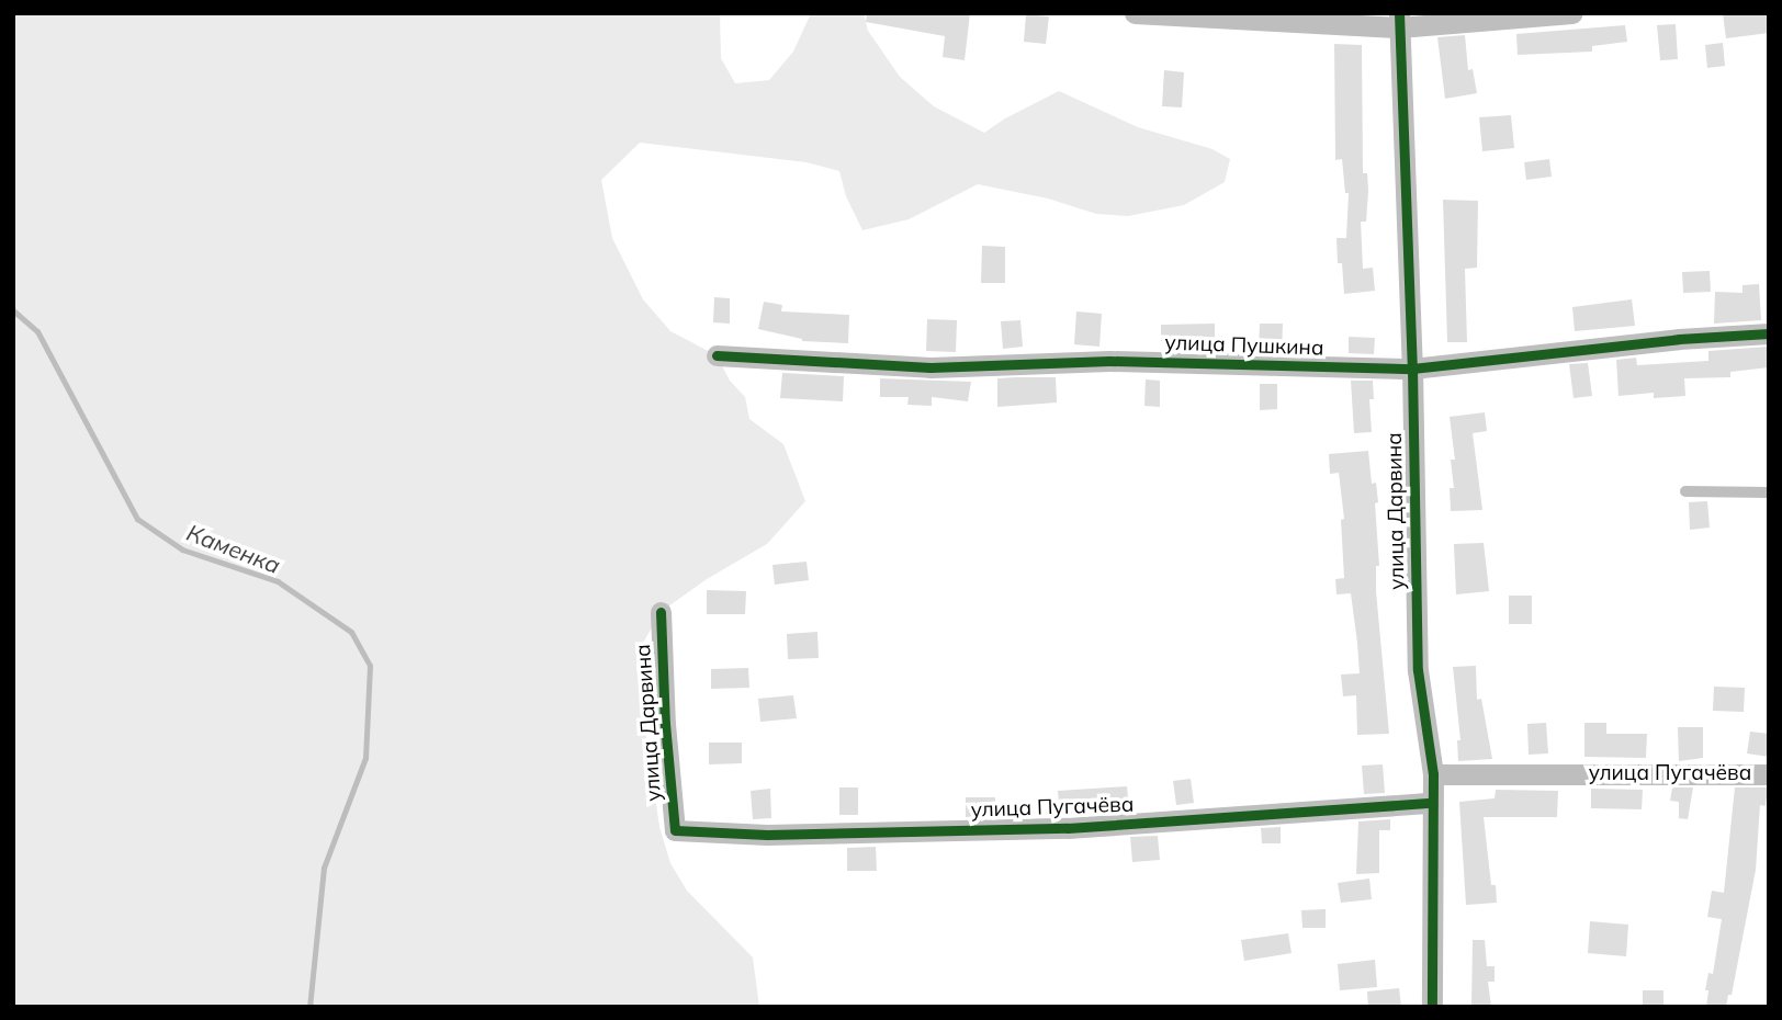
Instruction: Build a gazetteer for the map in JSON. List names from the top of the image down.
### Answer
{
  "streets": {
    "street": ["улица Пушкина", "улица Дарвина", "улица Пугачёва"]
  },
  "crossings": [
    ["улица Пушкина", "улица Дарвина"],
    ["улица Дарвина", "улица Пугачёва"]
  ],
  "water": ["Каменка"]
}
